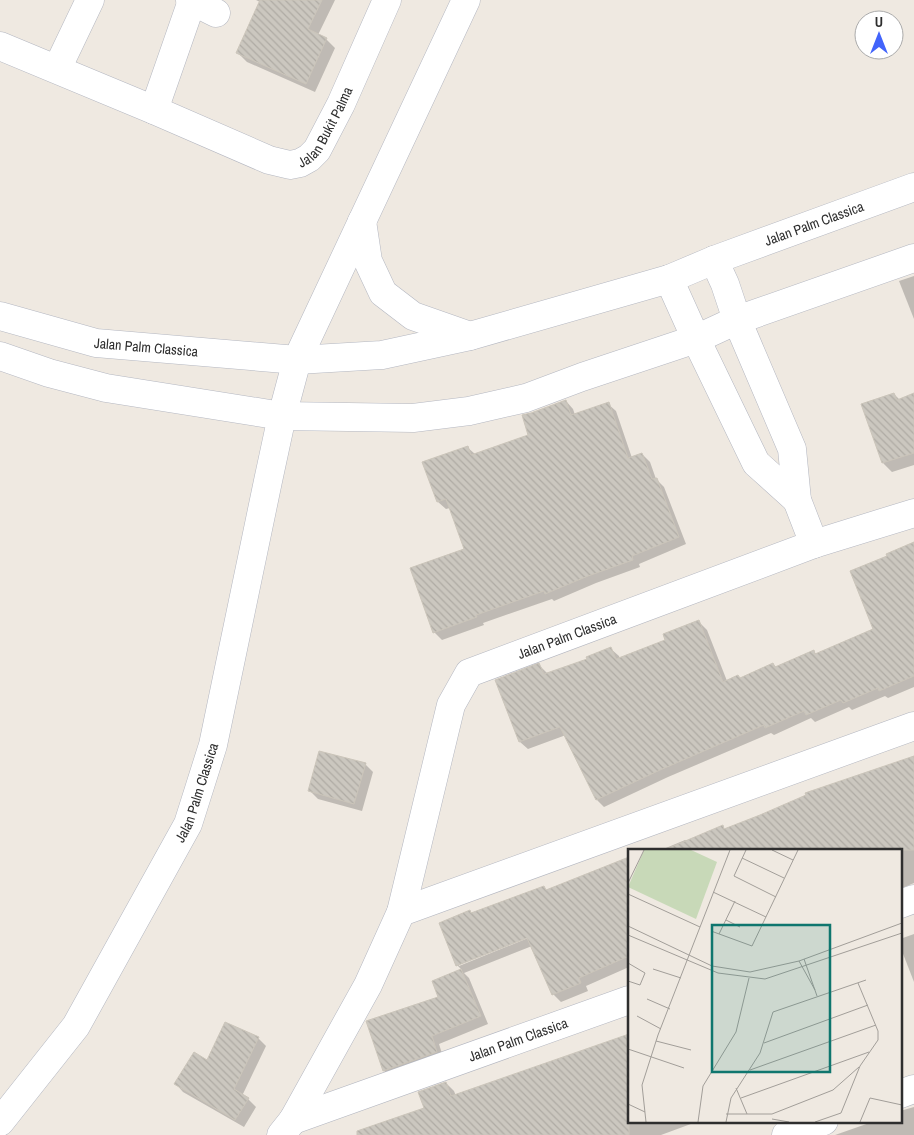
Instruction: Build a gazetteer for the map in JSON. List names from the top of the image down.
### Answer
{
  "streets": {
    "street": ["Jalan Bukit Palma", "Jalan Palm Classica"]
  },
  "north": "top"
}
